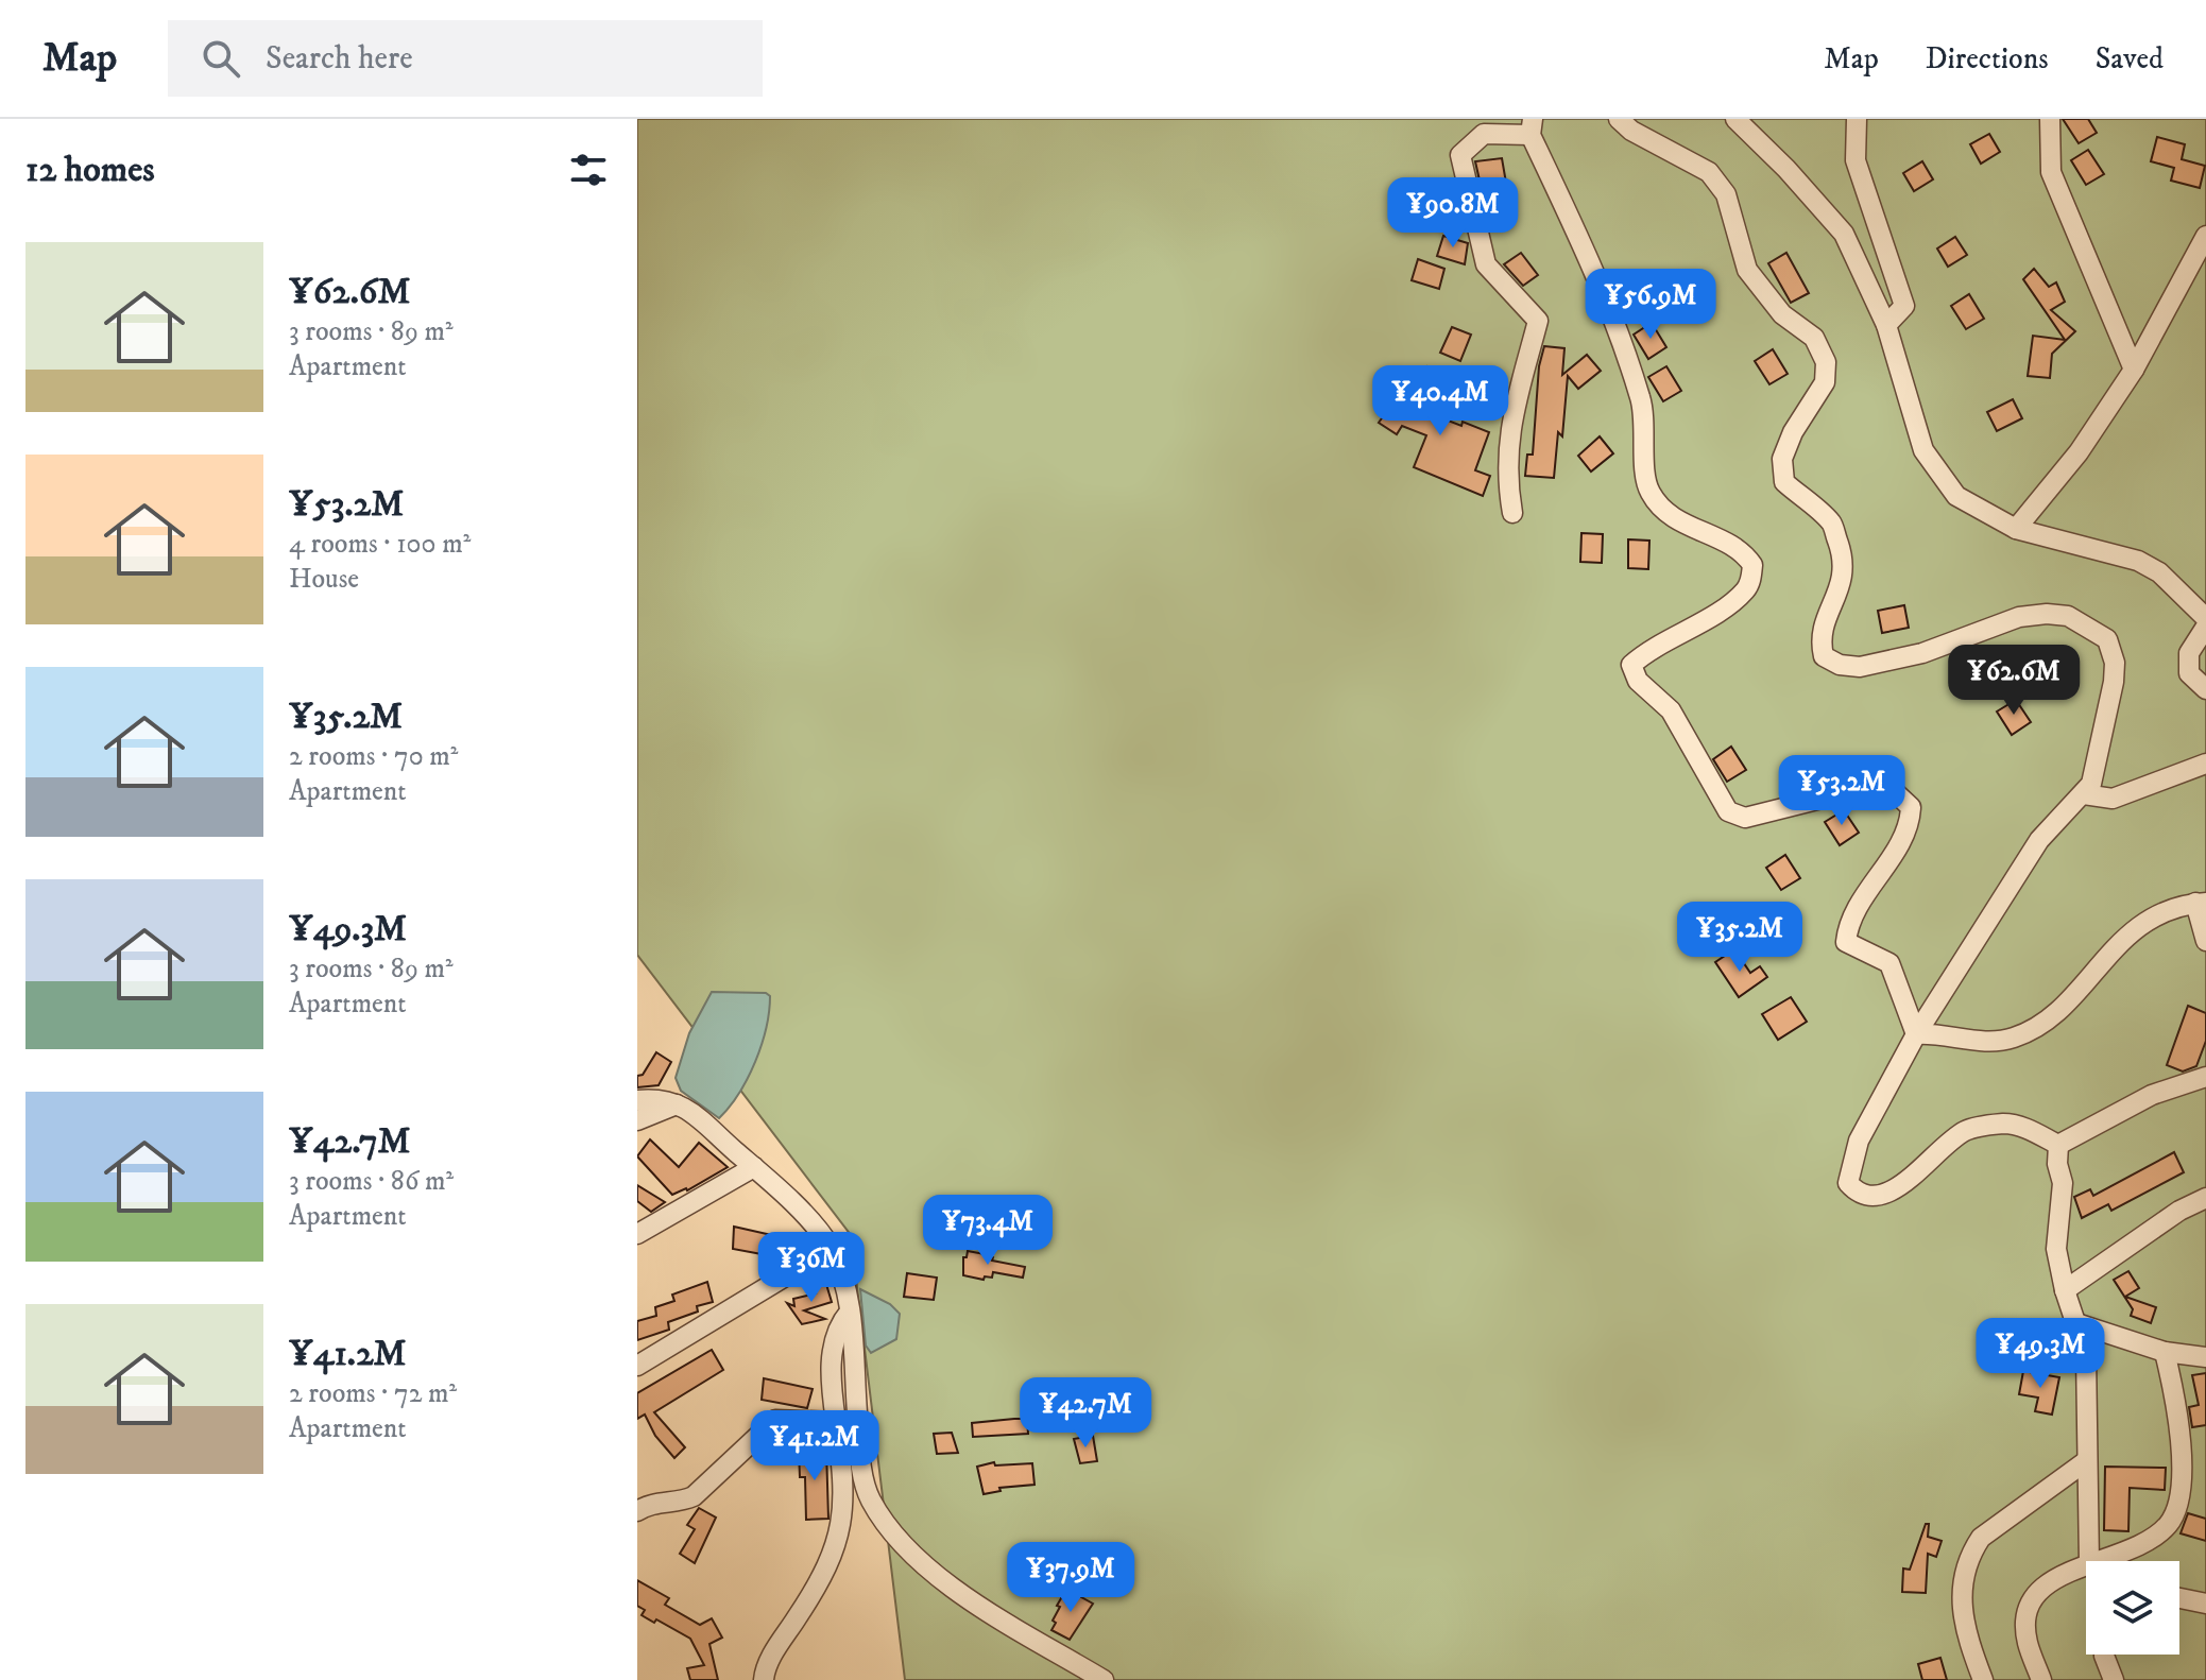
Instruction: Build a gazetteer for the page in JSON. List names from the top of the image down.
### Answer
{
  "page": {
    "header": "Map",
    "search": "Search here",
    "nav": ["Map", "Directions", "Saved"],
    "heading": "12 homes",
    "price": [
      "¥90.8M",
      "¥56.9M",
      "¥40.4M",
      "¥62.6M",
      "¥53.2M",
      "¥35.2M",
      "¥73.4M",
      "¥36M",
      "¥49.3M",
      "¥42.7M",
      "¥41.2M",
      "¥37.9M"
    ],
    "list": [
      {
        "name": "¥62.6M",
        "note": "3 rooms · 89 m² · Apartment"
      },
      {
        "name": "¥53.2M",
        "note": "4 rooms · 100 m² · House"
      },
      {
        "name": "¥35.2M",
        "note": "2 rooms · 70 m² · Apartment"
      },
      {
        "name": "¥49.3M",
        "note": "3 rooms · 89 m² · Apartment"
      },
      {
        "name": "¥42.7M",
        "note": "3 rooms · 86 m² · Apartment"
      },
      {
        "name": "¥41.2M",
        "note": "2 rooms · 72 m² · Apartment"
      }
    ]
  }
}
